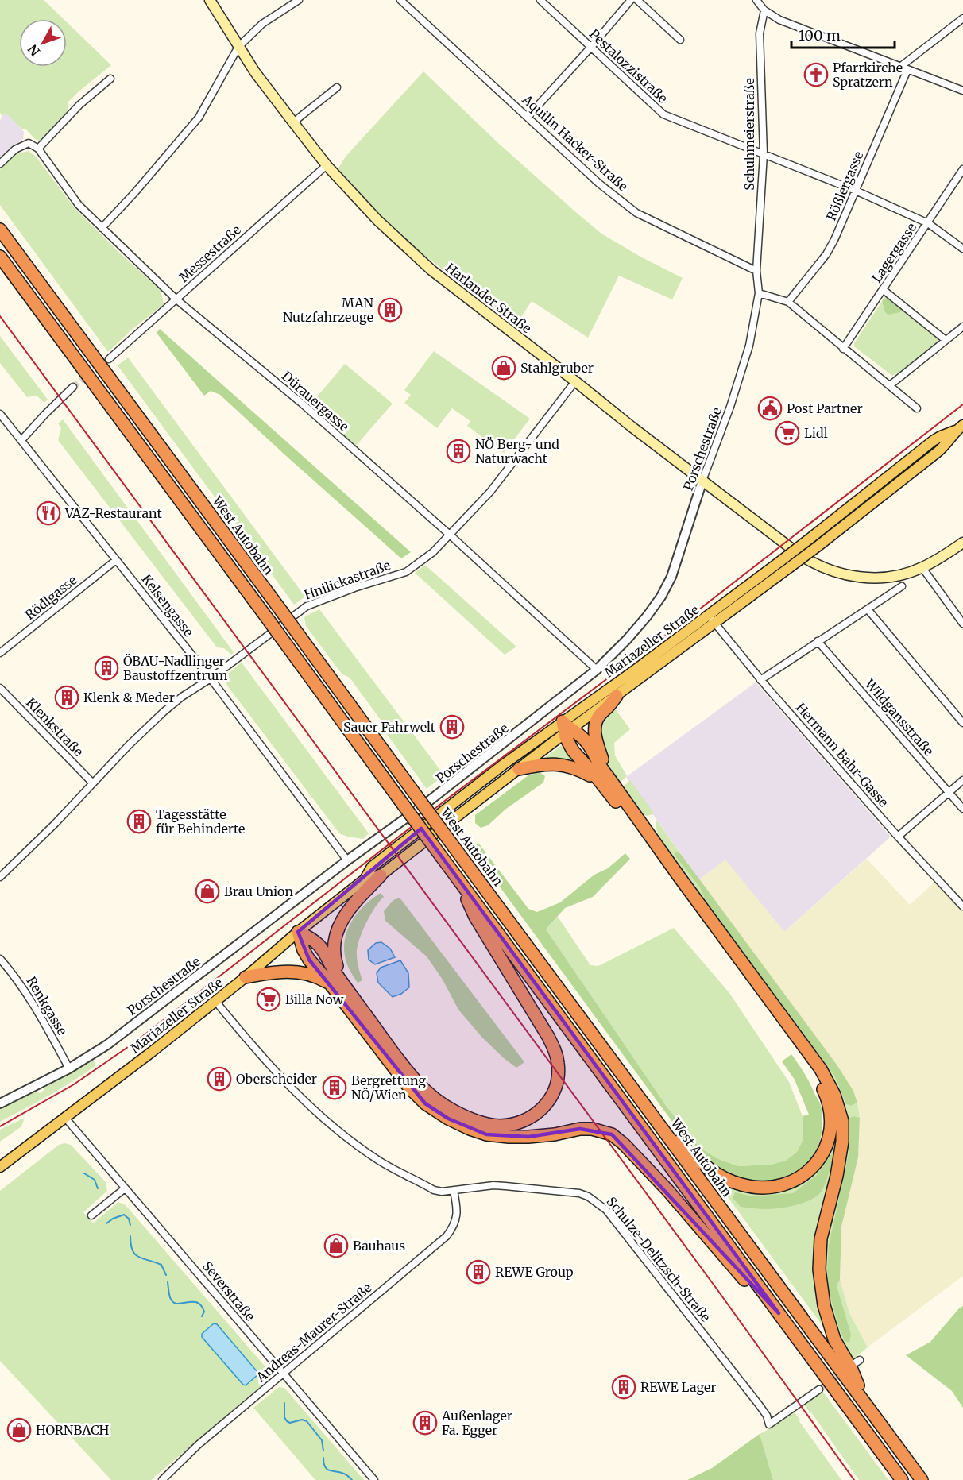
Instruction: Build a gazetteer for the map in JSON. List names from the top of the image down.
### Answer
{
  "streets": {
    "highway": ["West Autobahn"],
    "main road": ["Harlander Straße", "Mariazeller Straße"],
    "street": [
      "Pestalozzistraße",
      "Schuhmeierstraße",
      "Aquilin Hacker-Straße",
      "Rößlergasse",
      "Lagergasse",
      "Messestraße",
      "Dürauergasse",
      "Porschestraße",
      "Hnilickastraße",
      "Rödlgasse",
      "Kelsengasse",
      "Wildgansstraße",
      "Klenkstraße",
      "Hermann Bahr-Gasse",
      "Renkgasse",
      "Schulze-Delitzsch-Straße",
      "Severstraße",
      "Andreas-Maurer-Straße"
    ]
  },
  "crossings": [
    ["Pestalozzistraße", "Schuhmeierstraße"],
    ["Pestalozzistraße", "Rößlergasse"],
    ["Pestalozzistraße", "Lagergasse"],
    ["Schuhmeierstraße", "Aquilin Hacker-Straße"],
    ["Schuhmeierstraße", "Porschestraße"],
    ["Aquilin Hacker-Straße", "Porschestraße"],
    ["Messestraße", "Harlander Straße"],
    ["Messestraße", "Dürauergasse"],
    ["Harlander Straße", "Porschestraße"],
    ["Harlander Straße", "Hnilickastraße"],
    ["Dürauergasse", "Porschestraße"],
    ["Dürauergasse", "Hnilickastraße"],
    ["Porschestraße", "Kelsengasse"],
    ["Porschestraße", "Renkgasse"],
    ["Hnilickastraße", "Kelsengasse"],
    ["Hnilickastraße", "Klenkstraße"],
    ["Rödlgasse", "Kelsengasse"],
    ["Mariazeller Straße", "Hermann Bahr-Gasse"],
    ["Mariazeller Straße", "Schulze-Delitzsch-Straße"],
    ["Mariazeller Straße", "Severstraße"],
    ["Schulze-Delitzsch-Straße", "Andreas-Maurer-Straße"],
    ["Severstraße", "Andreas-Maurer-Straße"]
  ],
  "places": {
    "church": ["Pfarrkirche Spratzern"],
    "building": [
      "MAN Nutzfahrzeuge",
      "NÖ Berg- und Naturwacht",
      "ÖBAU-Nadlinger Baustoffzentrum",
      "Klenk & Meder",
      "Sauer Fahrwelt",
      "Tagesstätte für Behinderte",
      "Oberscheider",
      "Bergrettung NÖ/Wien",
      "REWE Group",
      "REWE Lager",
      "Außenlager Fa. Egger"
    ],
    "shop": [
      "Stahlgruber",
      "Brau Union",
      "Bauhaus",
      "HORNBACH"
    ],
    "public building": ["Post Partner"],
    "supermarket": ["Lidl", "Billa Now"],
    "restaurant": ["VAZ-Restaurant"]
  },
  "scale_bar": "100 m",
  "north": "bottom left"
}
